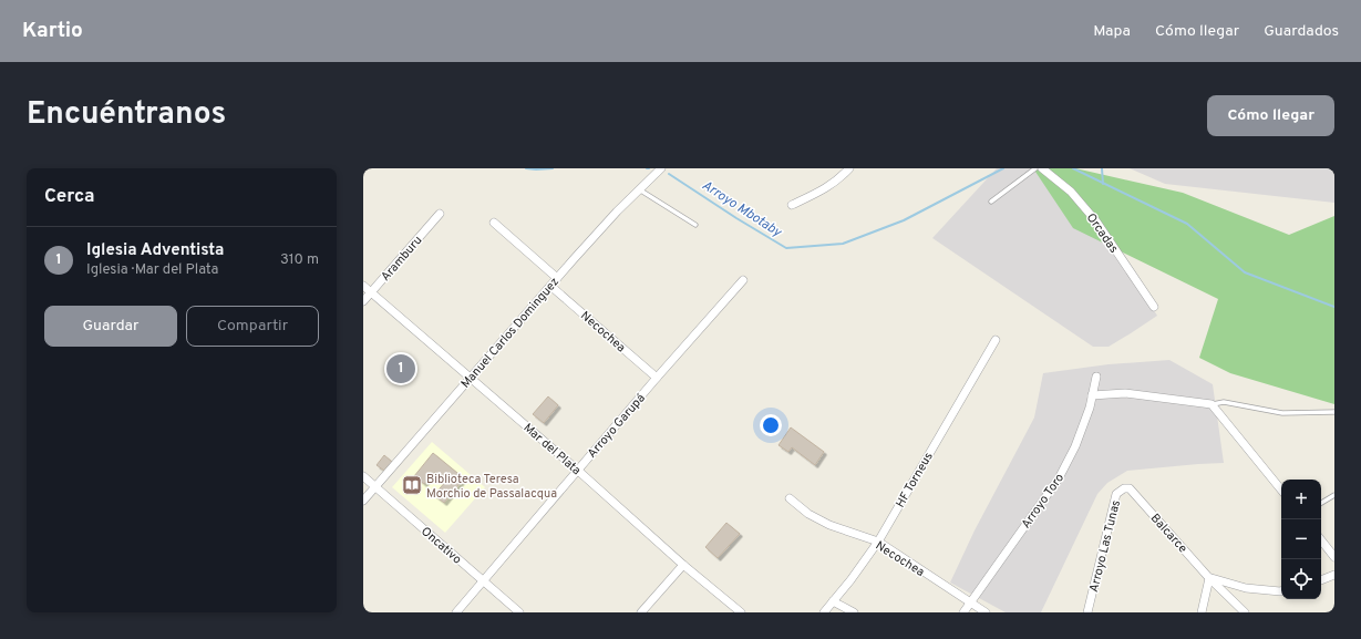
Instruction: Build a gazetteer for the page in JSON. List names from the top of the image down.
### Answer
{
  "streets": {
    "street": [
      "Orcadas",
      "Aramburu",
      "Necochea",
      "Manuel Carlos Dominguez",
      "Arroyo Garupá",
      "Mar del Plata",
      "HF Torneus",
      "Arroyo Toro",
      "Balcarce",
      "Oncativo",
      "Arroyo Las Tunas"
    ]
  },
  "crossings": [
    ["Aramburu", "Mar del Plata"],
    ["Necochea", "Manuel Carlos Dominguez"],
    ["Necochea", "Arroyo Garupá"],
    ["Necochea", "HF Torneus"],
    ["Necochea", "Arroyo Toro"],
    ["Manuel Carlos Dominguez", "Mar del Plata"],
    ["Manuel Carlos Dominguez", "Oncativo"],
    ["Arroyo Garupá", "Mar del Plata"],
    ["Arroyo Garupá", "Oncativo"],
    ["Balcarce", "Arroyo Las Tunas"]
  ],
  "water": ["Arroyo Mbotaby"],
  "places": {
    "library": ["Biblioteca Teresa Morchio de Passalacqua"]
  },
  "page": {
    "header": "Kartio",
    "nav": ["Mapa", "Cómo llegar", "Guardados"],
    "title": "Encuéntranos",
    "buttons": [
      "Cómo llegar",
      ["Guardar", "Compartir"]
    ],
    "heading": "Cerca",
    "list": [
      {
        "mark": "1",
        "name": "Iglesia Adventista",
        "note": "Iglesia · Mar del Plata",
        "value": "310 m"
      }
    ],
    "pins": "1",
    "map_buttons": ["+", "−"]
  }
}
